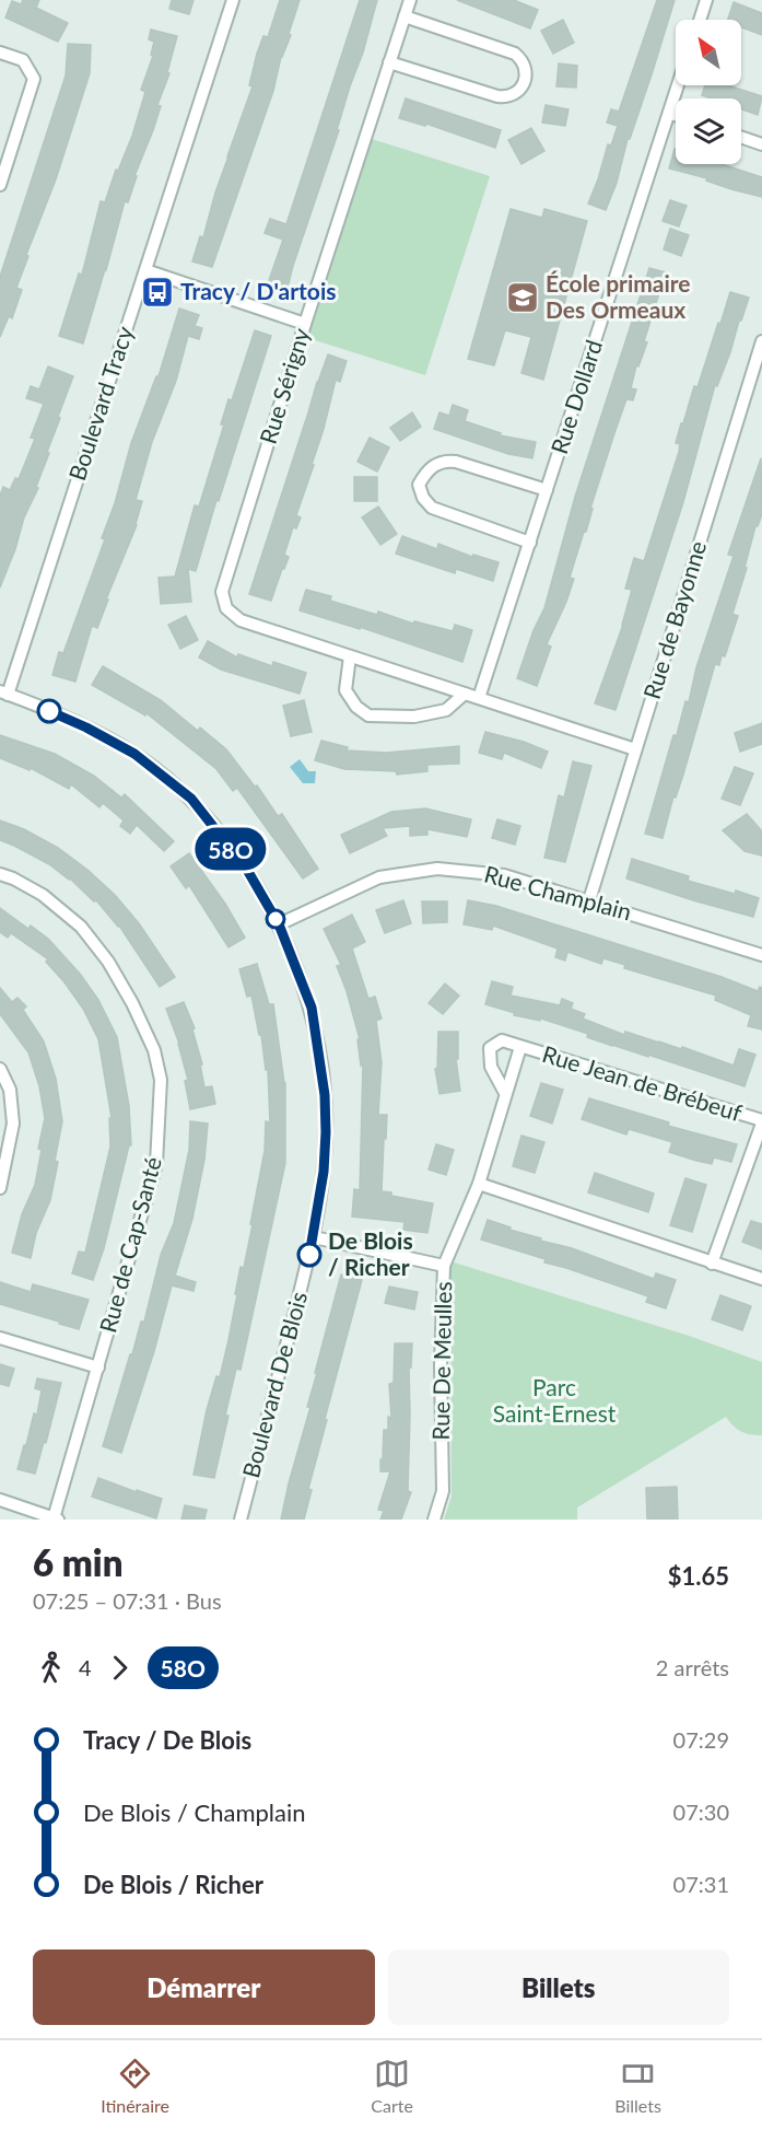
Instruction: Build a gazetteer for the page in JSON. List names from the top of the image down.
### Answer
{
  "streets": {
    "street": [
      "Rue Sérigny",
      "Rue Dollard",
      "Boulevard Tracy",
      "Rue de Bayonne",
      "Rue Champlain",
      "Rue Jean de Brébeuf",
      "Rue de Cap-Santé",
      "Rue De Meulles",
      "Boulevard De Blois"
    ]
  },
  "crossings": [
    ["Rue Sérigny", "Rue Dollard"],
    ["Rue Sérigny", "Rue de Bayonne"],
    ["Boulevard Tracy", "Boulevard De Blois"],
    ["Rue de Bayonne", "Rue Champlain"],
    ["Rue Champlain", "Boulevard De Blois"],
    ["Rue Jean de Brébeuf", "Rue De Meulles"]
  ],
  "parks": ["Parc Saint-Ernest"],
  "places": {
    "bus stop": ["Tracy / D'artois"],
    "school or university": ["École primaire Des Ormeaux"],
    "other": ["De Blois / Richer"]
  },
  "lines": ["bus line 58O"],
  "north": "top left",
  "page": {
    "on_map": "58O",
    "heading": ["6 min", "07:25 – 07:31 · Bus", "$1.65"],
    "legs": ["4", "58O", "2 arrêts"],
    "list": [
      {
        "name": "Tracy / De Blois",
        "value": "07:29"
      },
      {
        "name": "De Blois / Champlain",
        "value": "07:30"
      },
      {
        "name": "De Blois / Richer",
        "value": "07:31"
      }
    ],
    "buttons": ["Démarrer", "Billets"],
    "tabs": ["Itinéraire", "Carte", "Billets"]
  }
}
